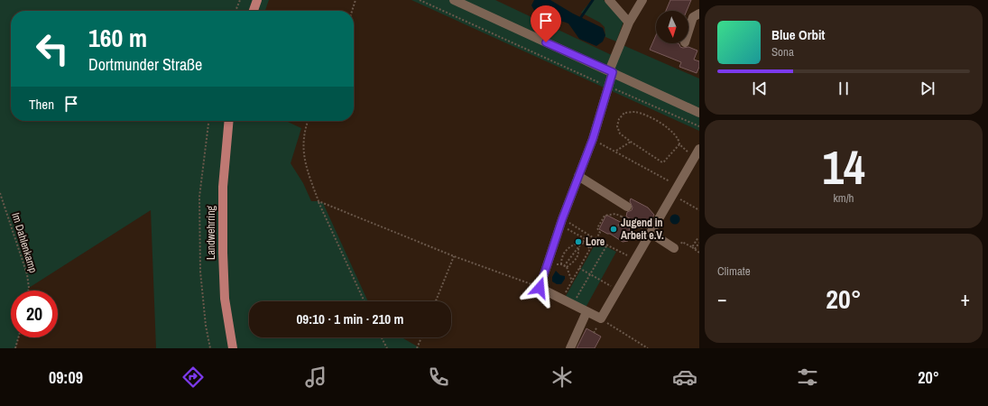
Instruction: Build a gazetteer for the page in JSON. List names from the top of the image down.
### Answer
{
  "streets": {
    "main road": ["Landwehrring"],
    "path": ["Im Dahlenkamp"]
  },
  "places": ["Jugend in Arbeit e.V.", "Lore"],
  "north": "bottom",
  "page": {
    "turn": ["160 m", "Dortmunder Straße"],
    "song": ["Blue Orbit", "Sona"],
    "then": "Then",
    "tile": [
      ["14", "km/h"],
      "Climate"
    ],
    "heat": ["−", "20°", "+"],
    "limit": "20",
    "trip": "09:10 · 1 min · 210 m",
    "tabs": ["09:09", "20°"]
  }
}
